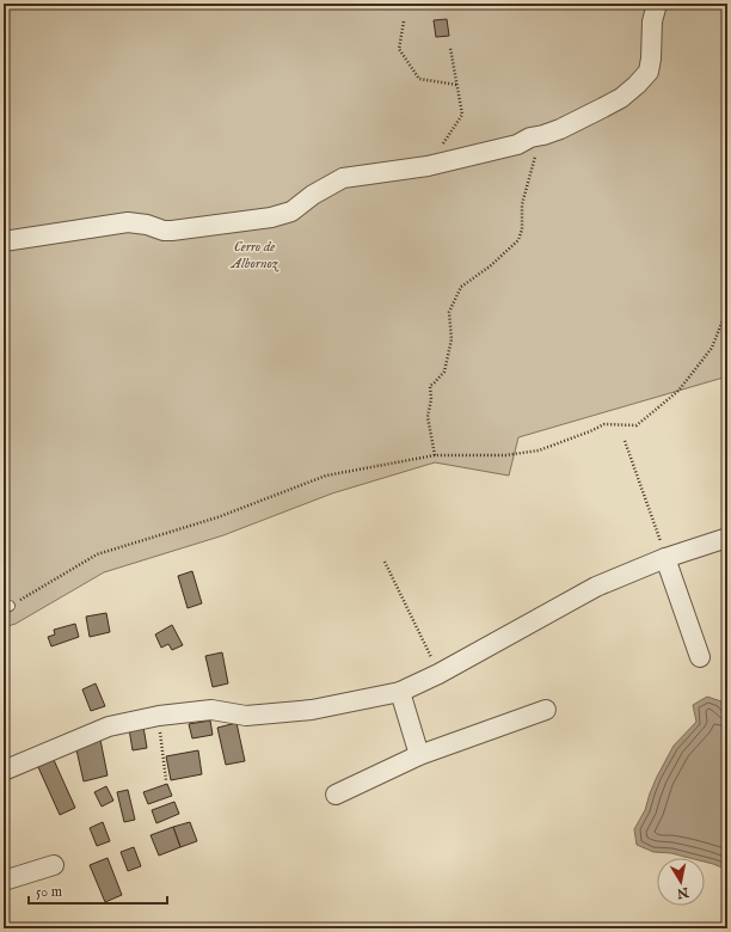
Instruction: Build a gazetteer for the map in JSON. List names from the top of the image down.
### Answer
{
  "parks": ["Cerro de Albornoz"],
  "scale_bar": "50 m",
  "north": "bottom"
}
